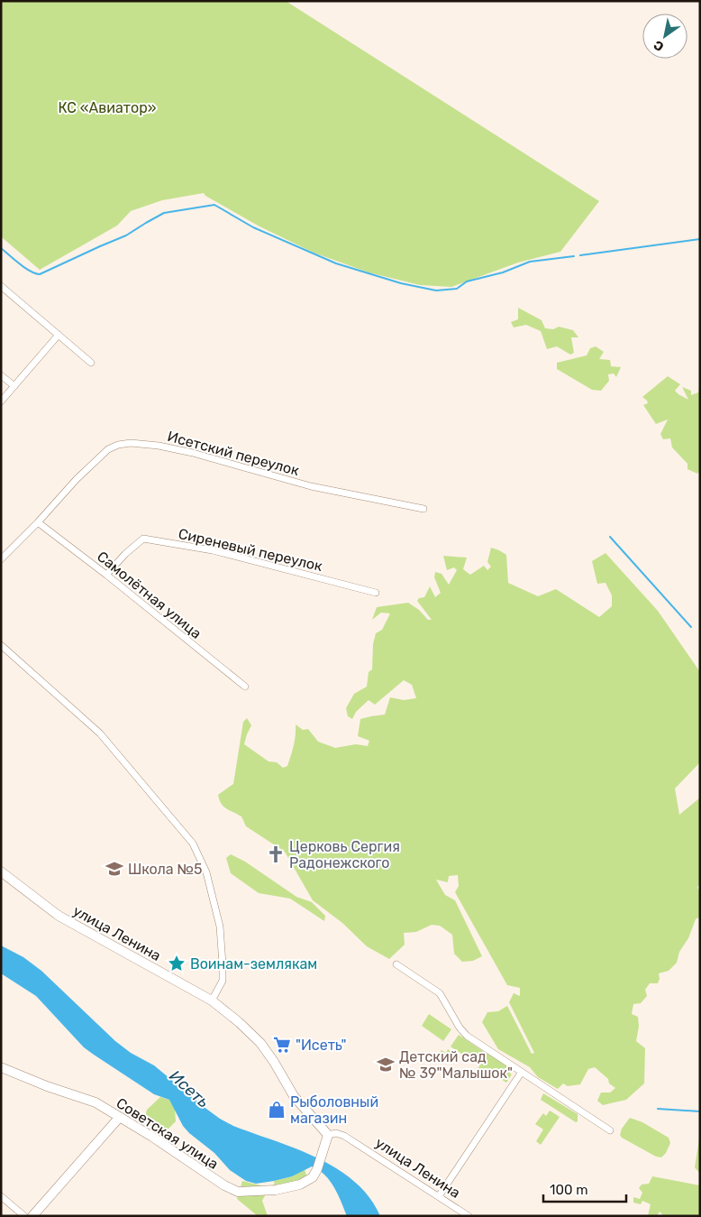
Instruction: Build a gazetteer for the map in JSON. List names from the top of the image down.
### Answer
{
  "streets": {
    "street": [
      "Исетский переулок",
      "Сиреневый переулок",
      "Самолётная улица",
      "улица Ленина",
      "Советская улица"
    ]
  },
  "crossings": [
    ["Исетский переулок", "Самолётная улица"],
    ["Сиреневый переулок", "Самолётная улица"],
    ["улица Ленина", "Советская улица"]
  ],
  "water": ["Исеть"],
  "parks": ["КС «Авиатор»"],
  "places": {
    "church": ["Церковь Сергия Радонежского"],
    "school or university": ["Школа №5", "Детский сад № 39\"Малышок\""],
    "place": ["Воинам-землякам"],
    "supermarket": ["\"Исеть\""],
    "shop": ["Рыболовный магазин"]
  },
  "scale_bar": "100 m",
  "north": "bottom left"
}
